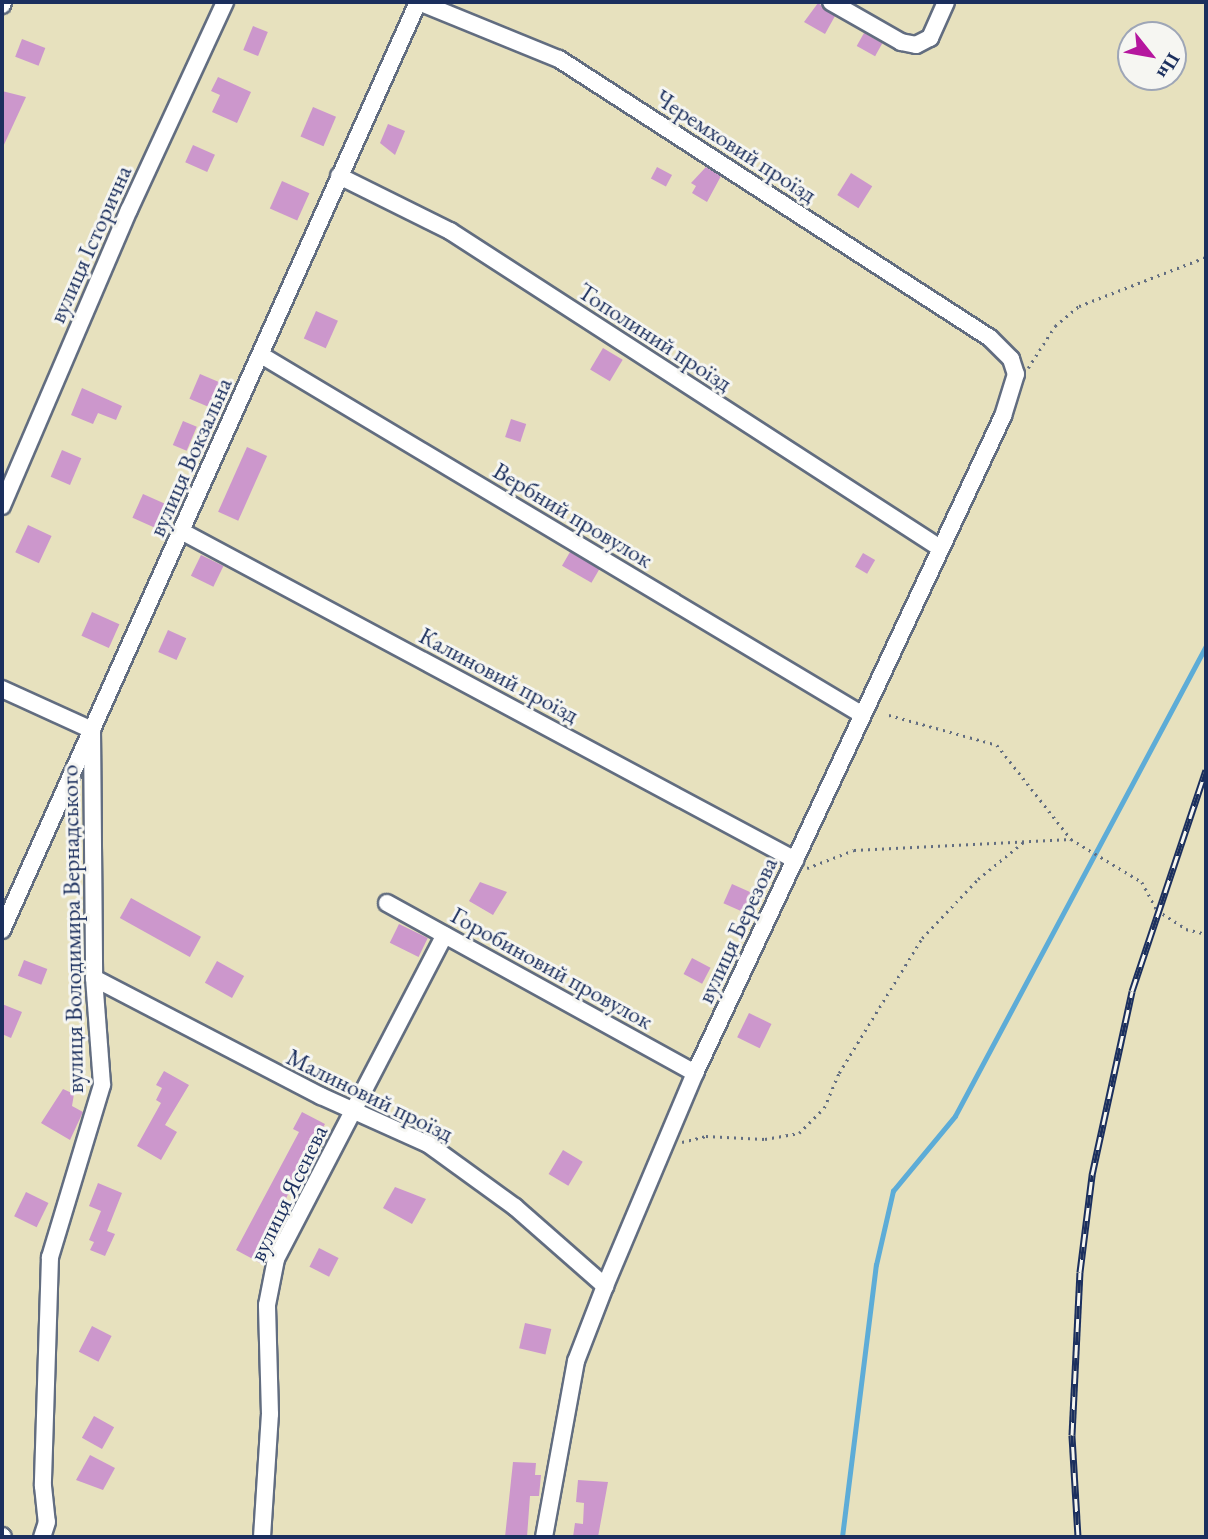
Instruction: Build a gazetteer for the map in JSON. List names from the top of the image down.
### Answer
{
  "streets": {
    "street": [
      "Черемховий проїзд",
      "вулиця Історична",
      "Тополиний проїзд",
      "вулиця Вокзальна",
      "Вербний провулок",
      "Калиновий проїзд",
      "вулиця Володимира Вернадського",
      "вулиця Березова",
      "Горобиновий провулок",
      "Малиновий проїзд",
      "вулиця Ясенева"
    ]
  },
  "crossings": [
    ["Черемховий проїзд", "вулиця Вокзальна"],
    ["Черемховий проїзд", "вулиця Березова"],
    ["Тополиний проїзд", "вулиця Вокзальна"],
    ["Тополиний проїзд", "вулиця Березова"],
    ["вулиця Вокзальна", "Вербний провулок"],
    ["вулиця Вокзальна", "Калиновий проїзд"],
    ["вулиця Вокзальна", "вулиця Володимира Вернадського"],
    ["Вербний провулок", "вулиця Березова"],
    ["Калиновий проїзд", "вулиця Березова"],
    ["вулиця Володимира Вернадського", "Малиновий проїзд"],
    ["вулиця Березова", "Горобиновий провулок"],
    ["вулиця Березова", "Малиновий проїзд"],
    ["Горобиновий провулок", "вулиця Ясенева"],
    ["Малиновий проїзд", "вулиця Ясенева"]
  ],
  "north": "bottom right"
}
